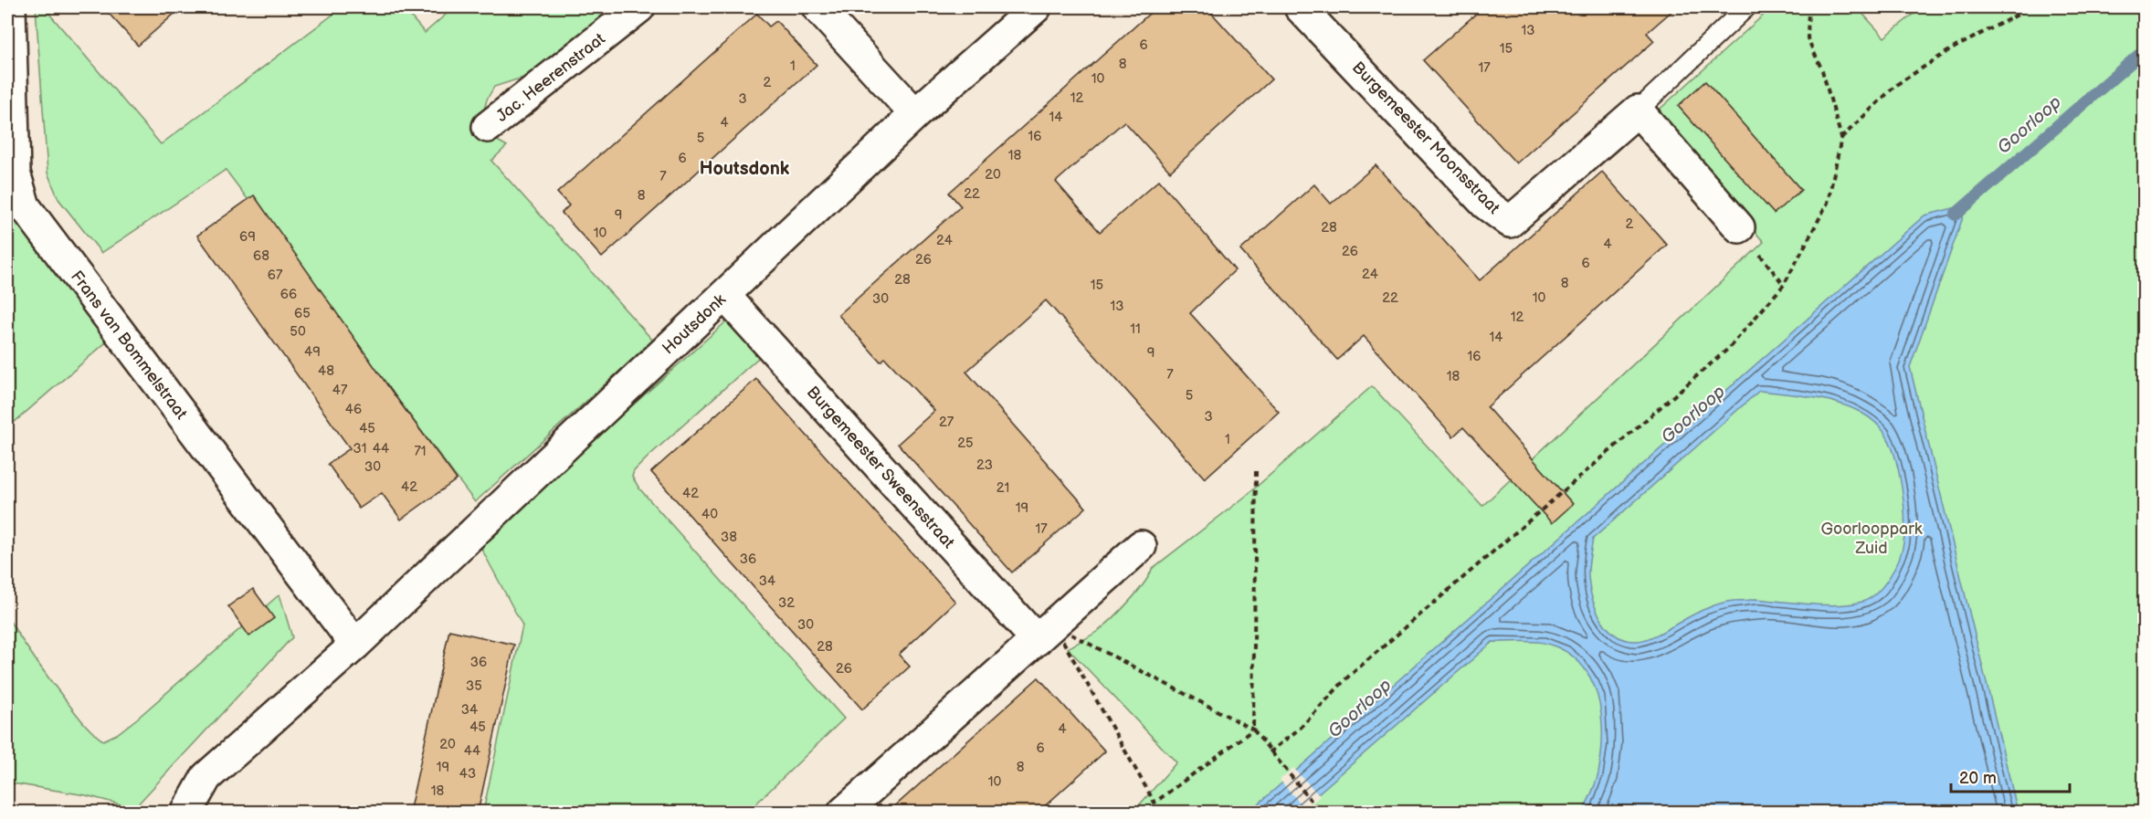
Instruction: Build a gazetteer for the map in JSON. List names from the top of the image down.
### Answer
{
  "streets": {
    "street": [
      "Jac. Heerenstraat",
      "Burgemeester Moonsstraat",
      "Houtsdonk",
      "Frans van Bommelstraat",
      "Burgemeester Sweensstraat"
    ]
  },
  "crossings": [
    ["Houtsdonk", "Frans van Bommelstraat"],
    ["Houtsdonk", "Burgemeester Sweensstraat"]
  ],
  "districts": ["Houtsdonk"],
  "water": ["Goorloop"],
  "parks": ["Goorlooppark Zuid"],
  "house_numbers": [
    "13",
    "6",
    "15",
    "8",
    "1",
    "17",
    "10",
    "2",
    "12",
    "3",
    "14",
    "4",
    "16",
    "5",
    "18",
    "6",
    "20",
    "7",
    "22",
    "8",
    "9",
    "2",
    "28",
    "10",
    "69",
    "24",
    "4",
    "26",
    "68",
    "26",
    "6",
    "24",
    "67",
    "28",
    "8",
    "15",
    "66",
    "22",
    "10",
    "30",
    "13",
    "65",
    "12",
    "11",
    "50",
    "14",
    "49",
    "9",
    "16",
    "48",
    "7",
    "18",
    "47",
    "5",
    "46",
    "3",
    "27",
    "45",
    "1",
    "25",
    "31",
    "44",
    "71",
    "23",
    "30",
    "42",
    "21",
    "42",
    "19",
    "40",
    "17",
    "38",
    "36",
    "34",
    "32",
    "30",
    "28",
    "36",
    "26",
    "35",
    "34",
    "45",
    "4",
    "20",
    "6",
    "44",
    "19",
    "8",
    "43",
    "10",
    "18"
  ],
  "scale_bar": "20 m"
}
